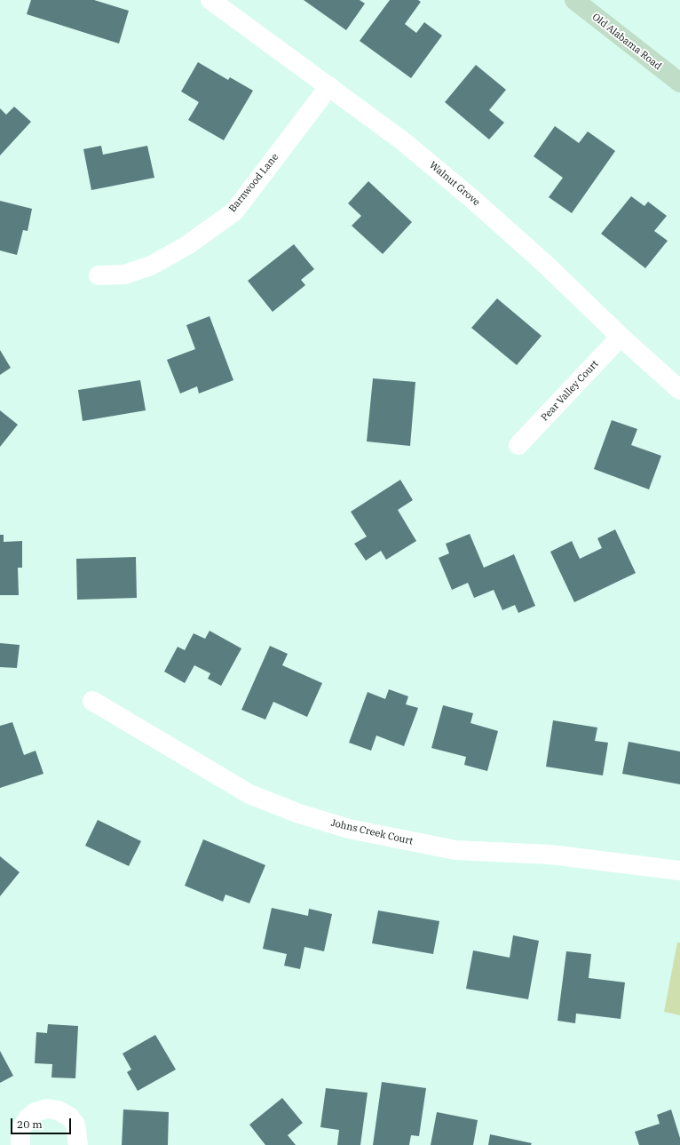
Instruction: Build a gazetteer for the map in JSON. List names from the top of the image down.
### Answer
{
  "streets": {
    "main road": ["Old Alabama Road"],
    "street": [
      "Barnwood Lane",
      "Walnut Grove",
      "Pear Valley Court",
      "Johns Creek Court"
    ]
  },
  "crossings": [
    ["Barnwood Lane", "Walnut Grove"],
    ["Walnut Grove", "Pear Valley Court"]
  ],
  "scale_bar": "20 m"
}
